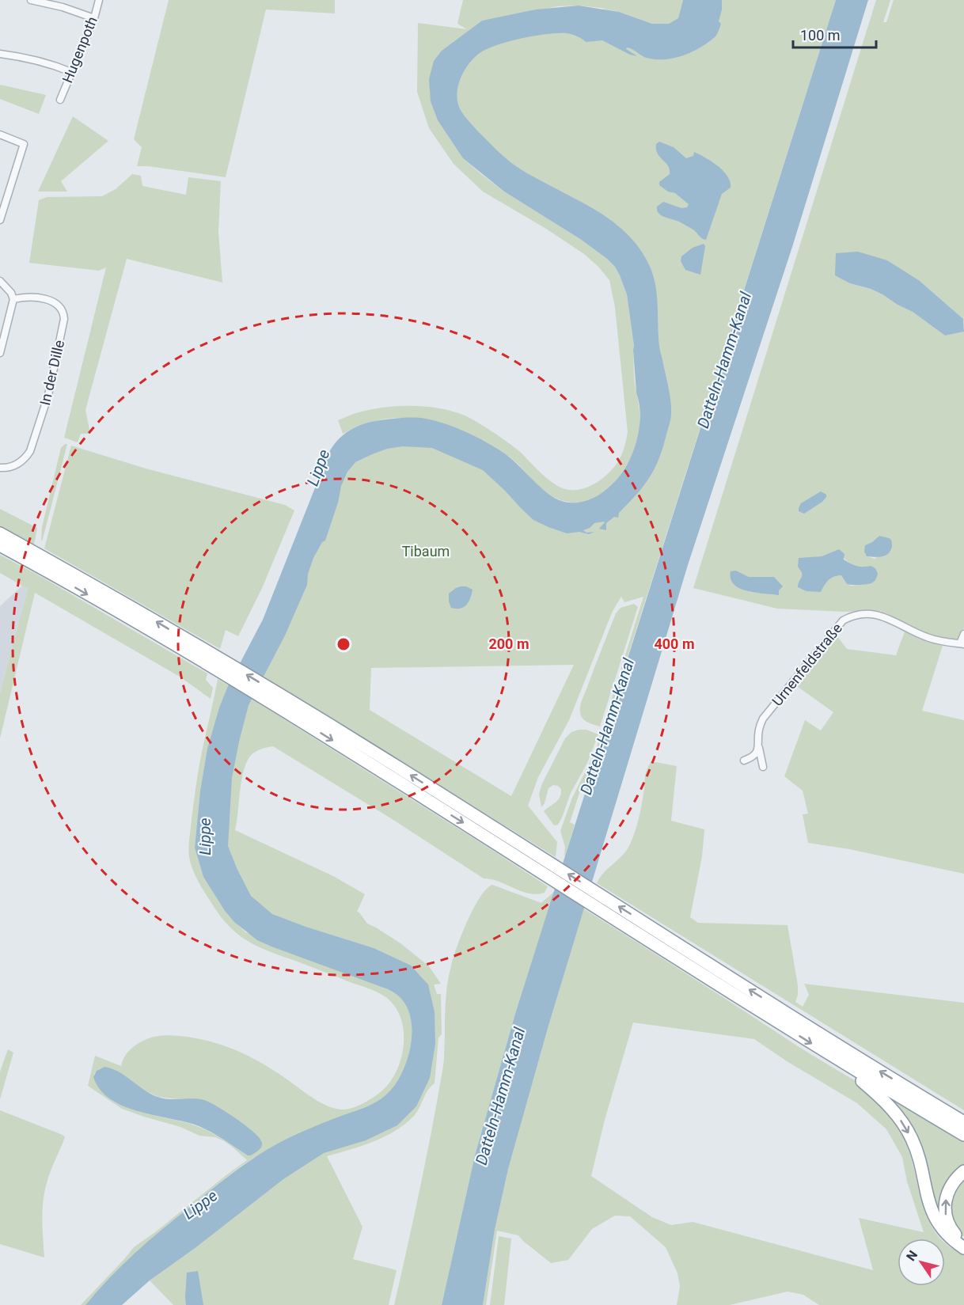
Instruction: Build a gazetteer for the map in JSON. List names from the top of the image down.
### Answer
{
  "streets": {
    "street": ["Hugenpoth", "In der Dille", "Urnenfeldstraße"]
  },
  "water": ["Datteln-Hamm-Kanal", "Lippe"],
  "parks": ["Tibaum"],
  "scale_bar": "100 m",
  "north": "top left",
  "rings": ["200 m", "400 m"]
}
